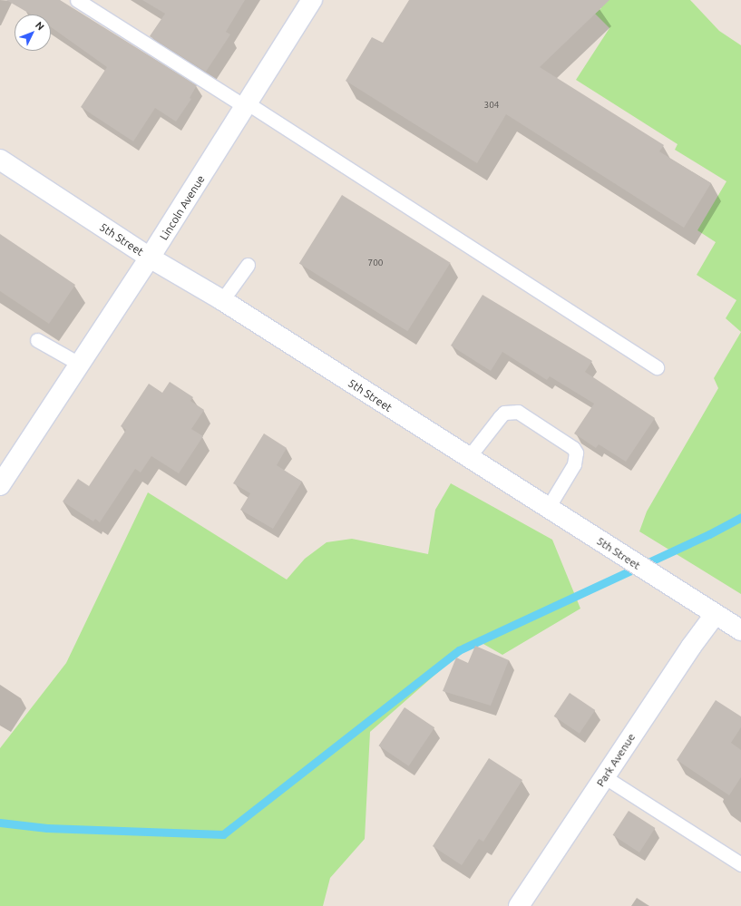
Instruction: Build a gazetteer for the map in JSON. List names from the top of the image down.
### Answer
{
  "streets": {
    "street": ["Lincoln Avenue", "5th Street", "Park Avenue"]
  },
  "crossings": [
    ["Lincoln Avenue", "5th Street"],
    ["5th Street", "Park Avenue"]
  ],
  "house_numbers": ["304", "700"],
  "north": "top right"
}
